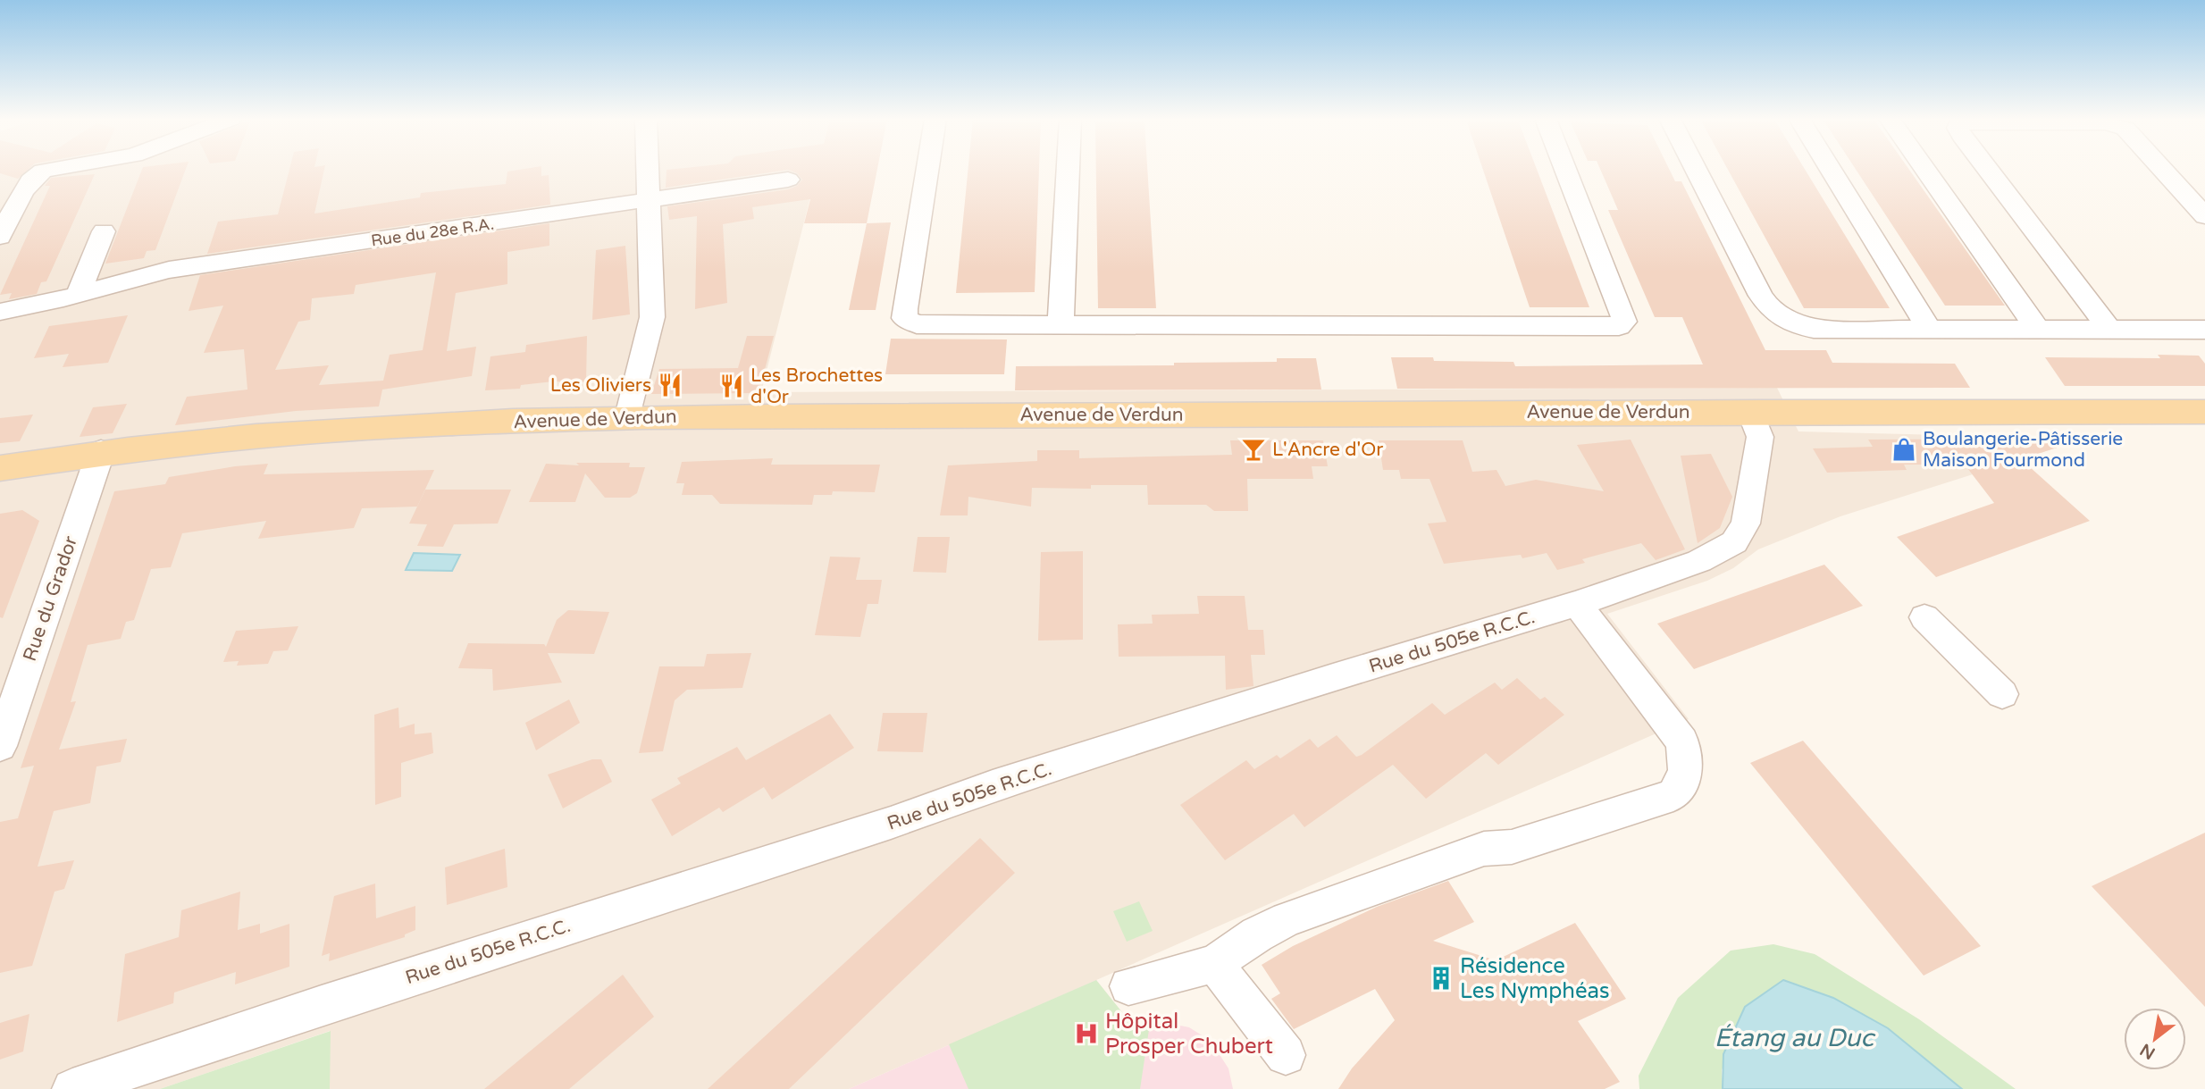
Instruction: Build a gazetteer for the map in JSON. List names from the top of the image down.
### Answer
{
  "streets": {
    "main road": ["Avenue de Verdun"],
    "street": ["Rue du 28e R.A.", "Rue du Grador", "Rue du 505e R.C.C."]
  },
  "crossings": [
    ["Avenue de Verdun", "Rue du Grador"],
    ["Avenue de Verdun", "Rue du 505e R.C.C."]
  ],
  "water": ["Étang au Duc"],
  "places": {
    "restaurant": ["Les Oliviers", "Les Brochettes d'Or"],
    "bar": ["L'Ancre d'Or"],
    "shop": ["Boulangerie-Pâtisserie Maison Fourmond"],
    "building": ["Résidence Les Nymphéas"],
    "hospital": ["Hôpital Prosper Chubert"]
  },
  "north": "bottom left"
}
